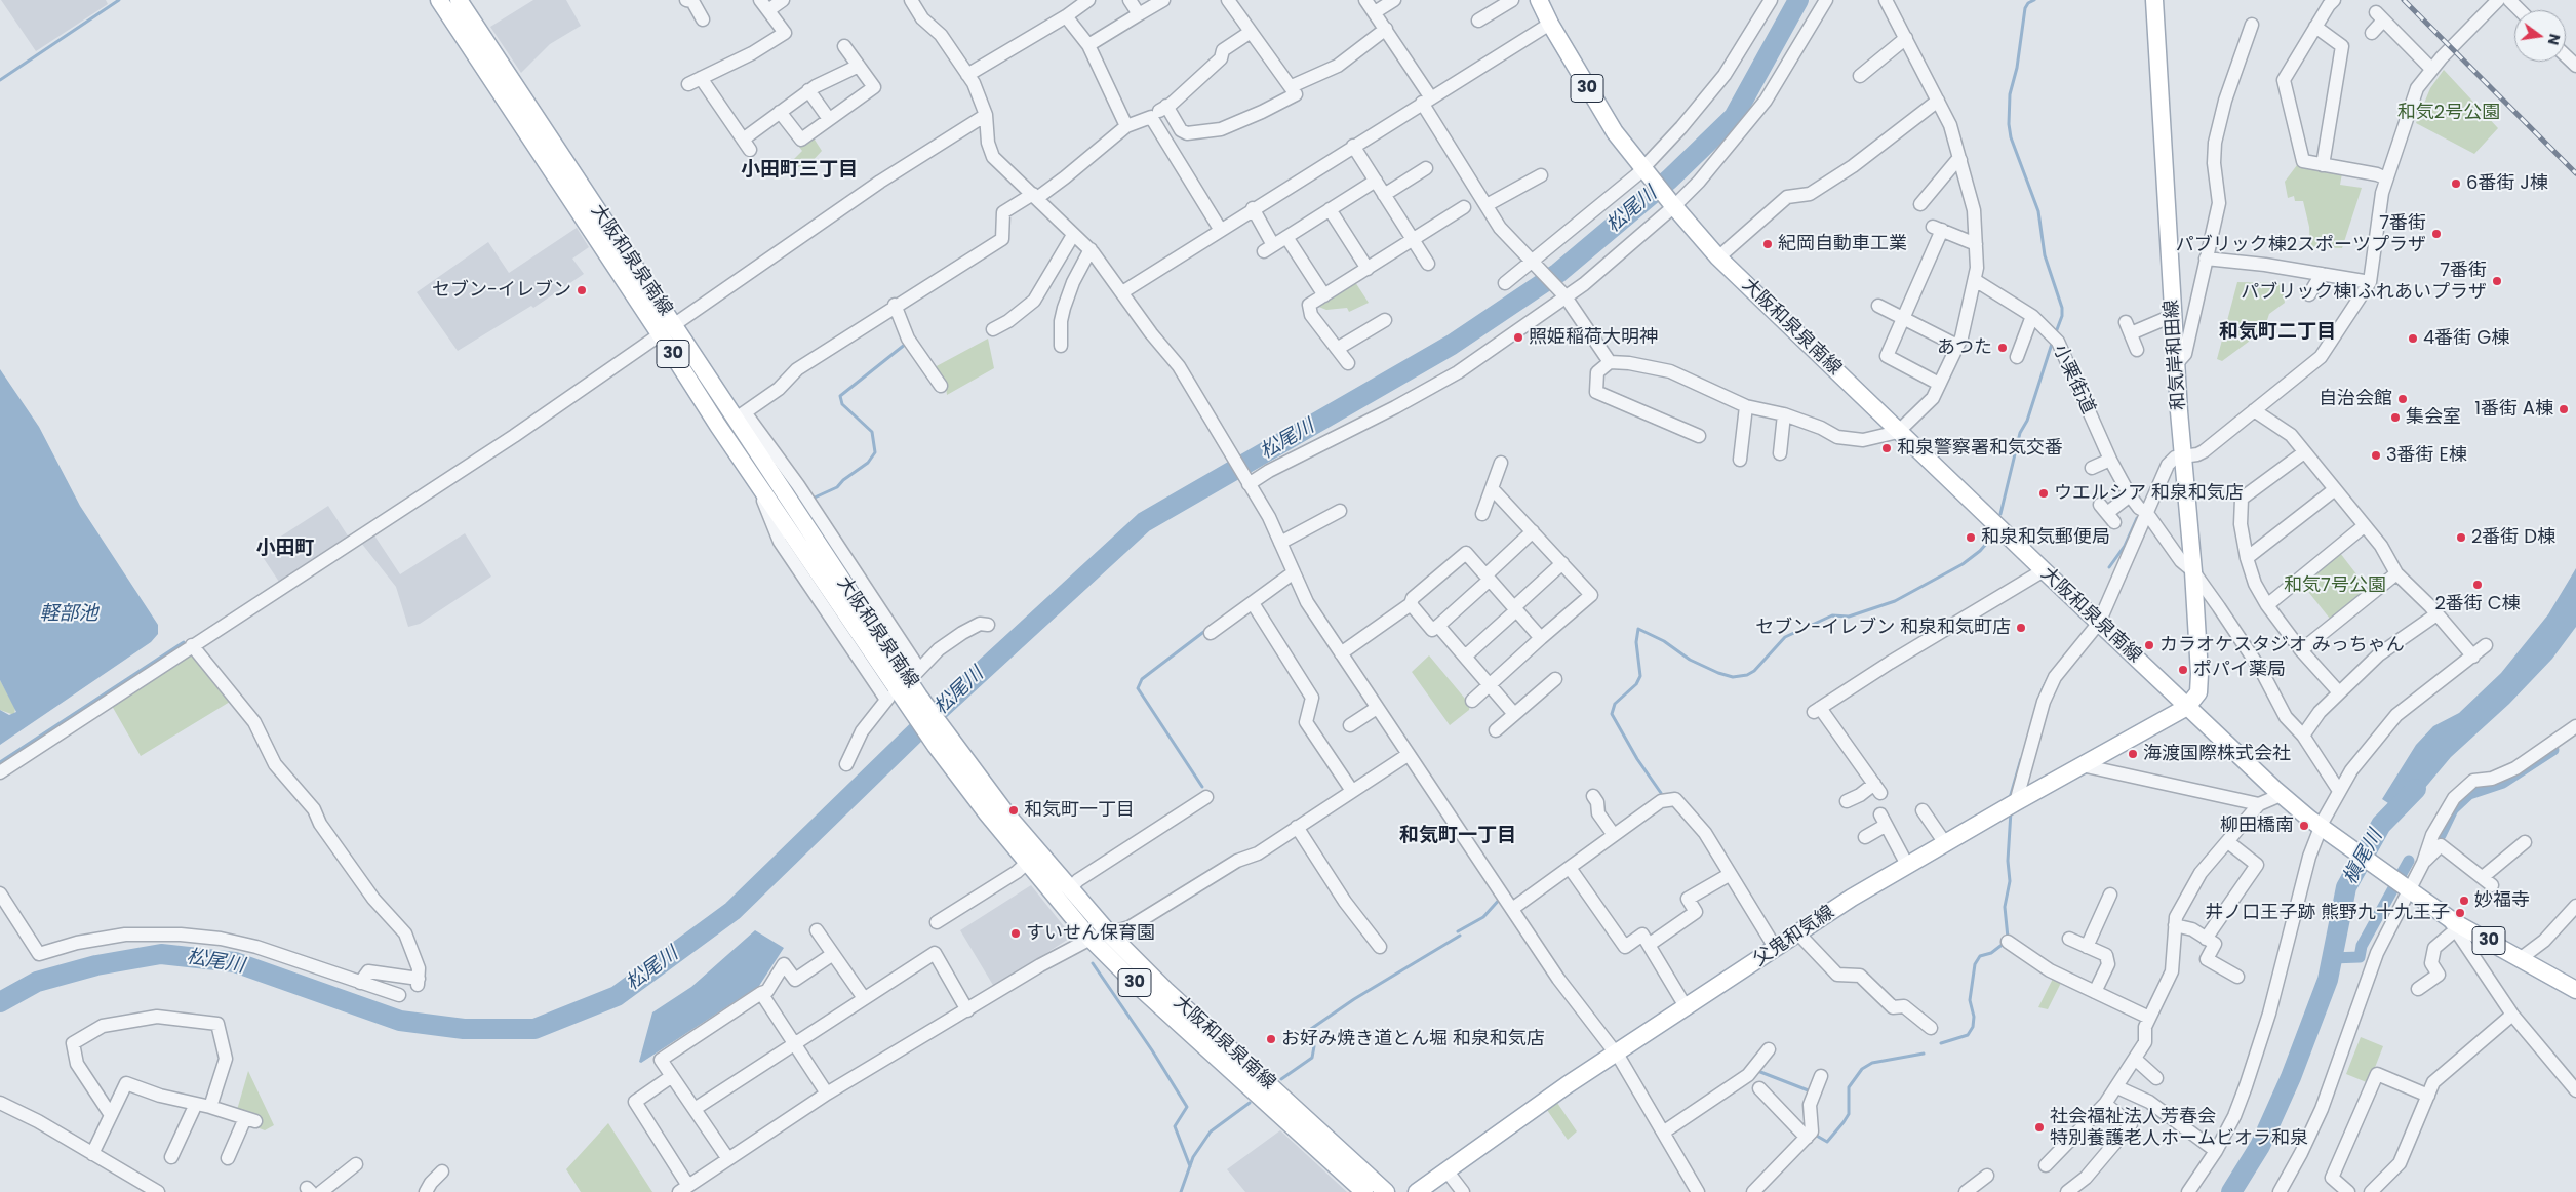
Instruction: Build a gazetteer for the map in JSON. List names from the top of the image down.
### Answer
{
  "streets": {
    "main road": [
      "30",
      "大阪和泉泉南線",
      "和気岸和田線",
      "父鬼和気線"
    ],
    "street": ["小栗街道"]
  },
  "crossings": [
    ["大阪和泉泉南線", "和気岸和田線"],
    ["大阪和泉泉南線", "父鬼和気線"],
    ["和気岸和田線", "小栗街道"],
    ["和気岸和田線", "父鬼和気線"]
  ],
  "districts": [
    "小田町三丁目",
    "和気町二丁目",
    "小田町",
    "和気町一丁目"
  ],
  "water": ["松尾川", "軽部池", "槇尾川"],
  "parks": ["和気2号公園", "和気7号公園"],
  "places": [
    "6番街 J棟",
    "7番街 パブリック棟2スポーツプラザ",
    "紀岡自動車工業",
    "7番街 パブリック棟1ふれあいプラザ",
    "セブン-イレブン",
    "照姫稲荷大明神",
    "4番街 G棟",
    "あつた",
    "自治会館",
    "1番街 A棟",
    "集会室",
    "和泉警察署和気交番",
    "3番街 E棟",
    "ウエルシア 和泉和気店",
    "和泉和気郵便局",
    "2番街 D棟",
    "2番街 C棟",
    "セブン-イレブン 和泉和気町店",
    "カラオケスタジオ みっちゃん",
    "ポパイ薬局",
    "海渡国際株式会社",
    "和気町一丁目",
    "柳田橋南",
    "妙福寺",
    "井ノ口王子跡 熊野九十九王子",
    "すいせん保育園",
    "お好み焼き道とん堀 和泉和気店",
    "社会福祉法人芳春会 特別養護老人ホームビオラ和泉"
  ],
  "north": "right"
}
